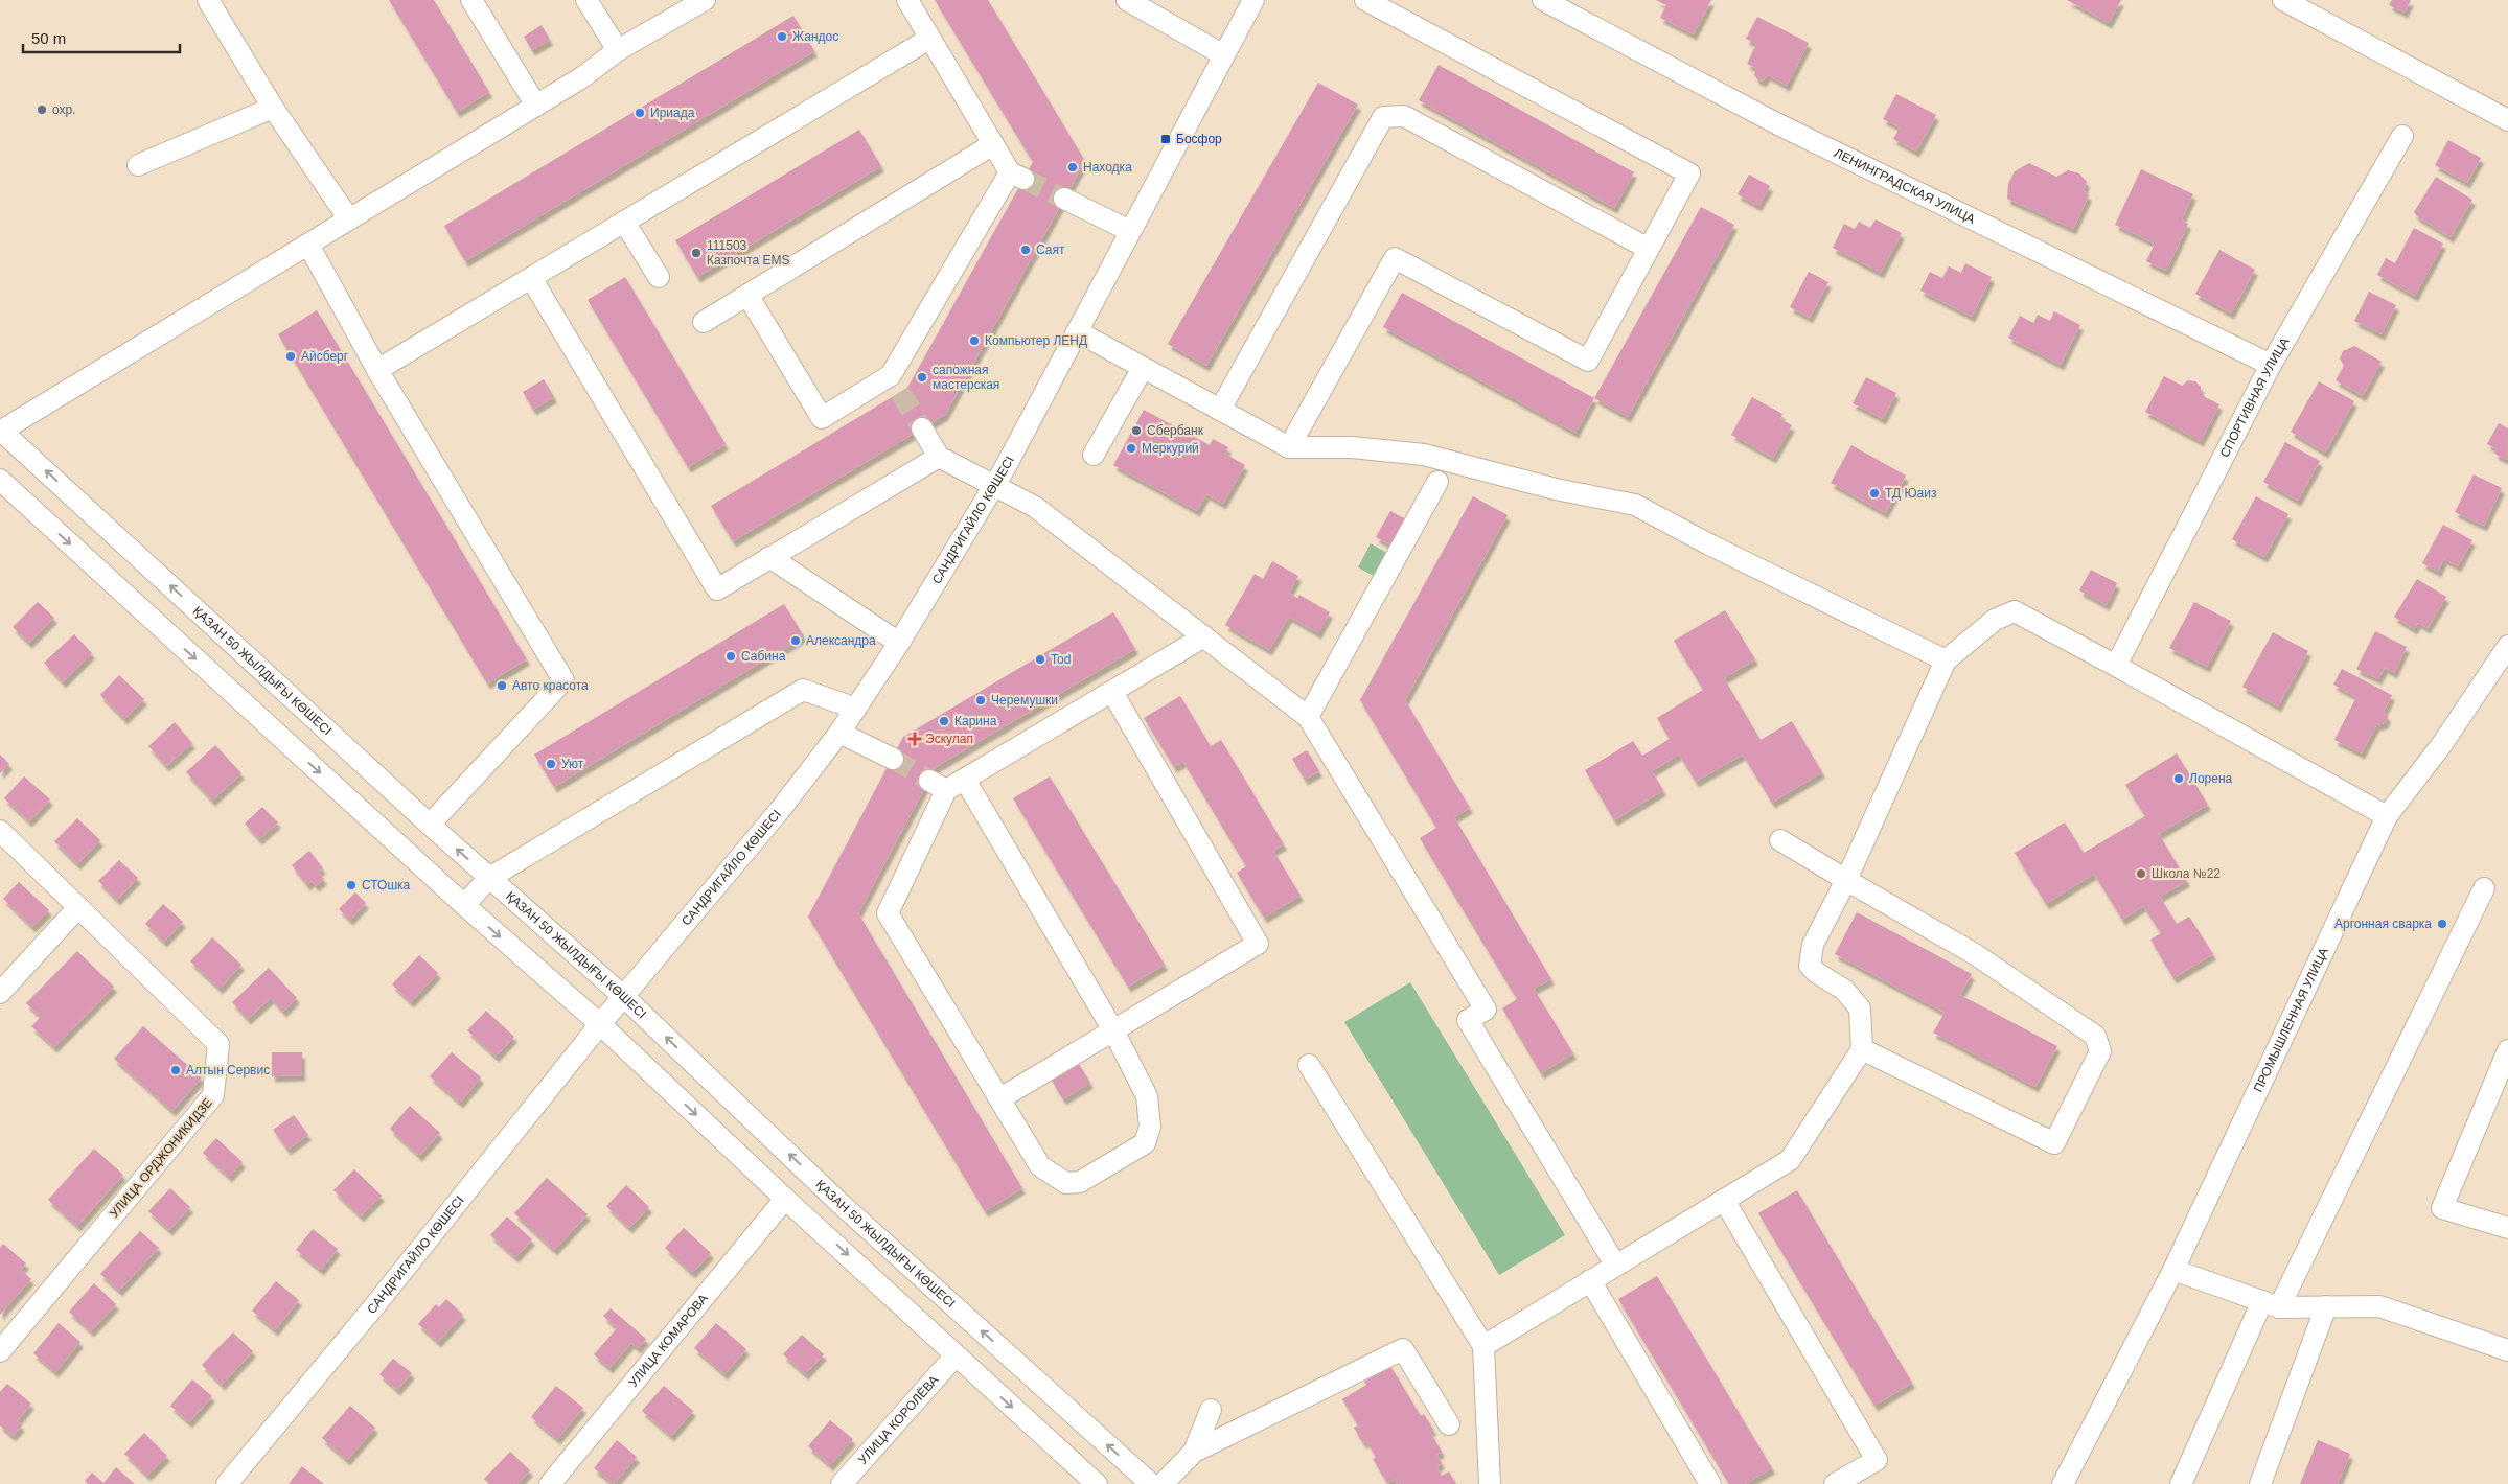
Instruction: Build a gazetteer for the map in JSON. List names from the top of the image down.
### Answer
{
  "streets": {
    "street": [
      "ЛЕНИНГРАДСКАЯ УЛИЦА",
      "СПОРТИВНАЯ УЛИЦА",
      "САНДРИГАЙЛО КӨШЕСІ",
      "ҚАЗАН 50 ЖЫЛДЫҒЫ КӨШЕСІ",
      "ПРОМЫШЛЕННАЯ УЛИЦА",
      "УЛИЦА ОРДЖОНИКИДЗЕ",
      "УЛИЦА КОМАРОВА",
      "УЛИЦА КОРОЛЁВА"
    ]
  },
  "crossings": [
    ["ЛЕНИНГРАДСКАЯ УЛИЦА", "СПОРТИВНАЯ УЛИЦА"],
    ["САНДРИГАЙЛО КӨШЕСІ", "ҚАЗАН 50 ЖЫЛДЫҒЫ КӨШЕСІ"]
  ],
  "places": {
    "other": [
      "Жандос",
      "охр.",
      "Ириада",
      "Находка",
      "Саят",
      "111503 Казпочта EMS",
      "Компьютер ЛЕНД",
      "Айсберг",
      "сапожная мастерская",
      "Сбербанк",
      "Меркурий",
      "ТД Юаиз",
      "Александра",
      "Сабина",
      "Tod",
      "Авто красота",
      "Черемушки",
      "Карина",
      "Уют",
      "Лорена",
      "Школа №22",
      "СТОшка",
      "Аргонная сварка",
      "Алтын Сервис"
    ],
    "transit": ["Босфор"],
    "health": ["Эскулап"]
  },
  "scale_bar": "50 m"
}
